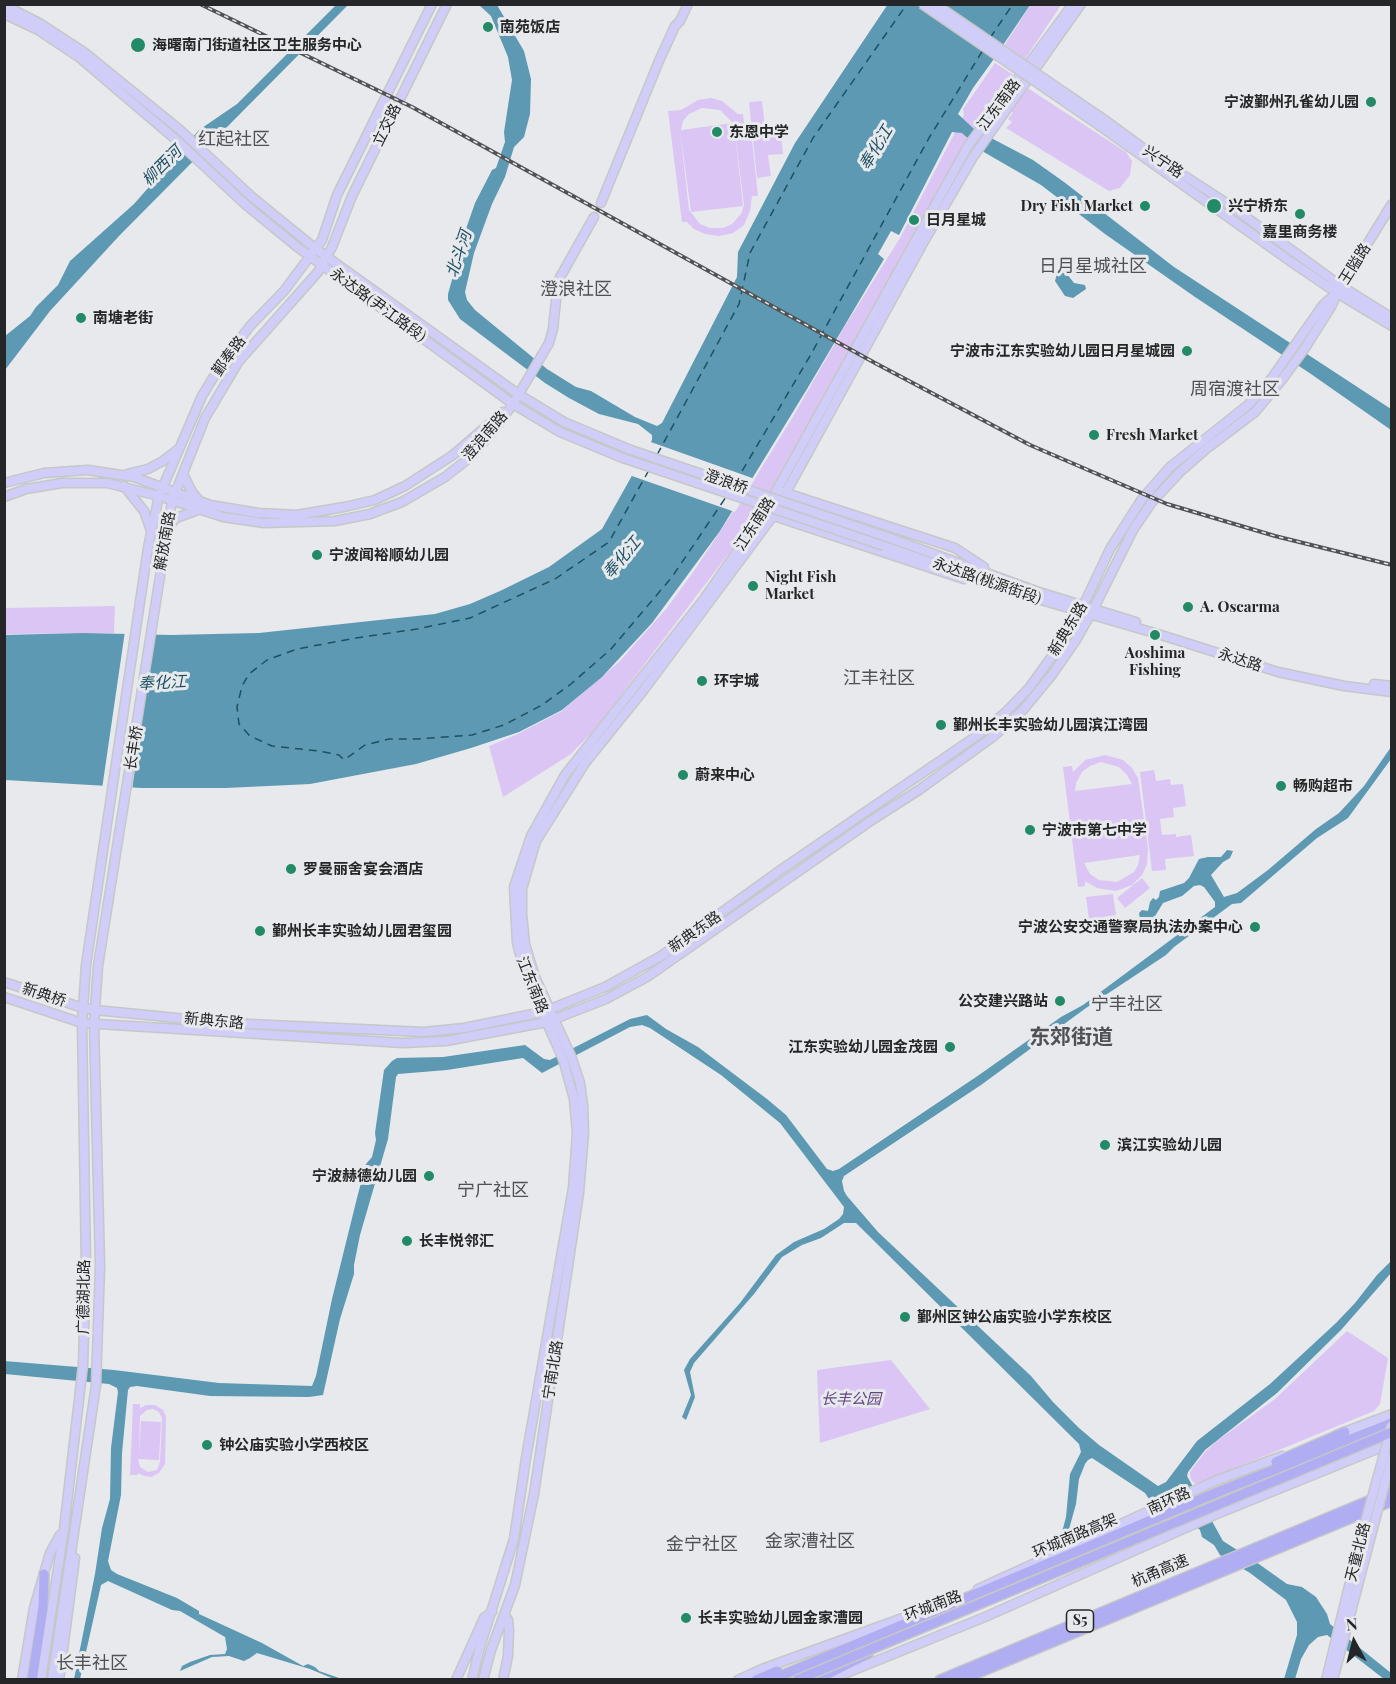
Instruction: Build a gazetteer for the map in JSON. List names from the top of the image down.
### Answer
{
  "streets": {
    "highway": ["环城南路高架", "杭甬高速", "S5"],
    "main road": [
      "江东南路",
      "立交路",
      "兴宁路",
      "王隘路",
      "永达路(尹江路段)",
      "鄞奉路",
      "澄浪南路",
      "澄浪桥",
      "解放南路",
      "永达路(桃源街段)",
      "新典东路",
      "永达路",
      "长丰桥",
      "新典桥",
      "广德湖北路",
      "宁南北路",
      "南环路",
      "天童北路",
      "环城南路"
    ]
  },
  "crossings": [
    ["江东南路", "新典东路"],
    ["江东南路", "宁南北路"],
    ["立交路", "鄞奉路"],
    ["兴宁路", "王隘路"],
    ["永达路(尹江路段)", "鄞奉路"],
    ["永达路(尹江路段)", "澄浪南路"],
    ["永达路(尹江路段)", "澄浪桥"],
    ["鄞奉路", "澄浪南路"],
    ["鄞奉路", "解放南路"],
    ["鄞奉路", "长丰桥"],
    ["澄浪南路", "解放南路"],
    ["澄浪桥", "永达路(桃源街段)"],
    ["解放南路", "长丰桥"],
    ["永达路(桃源街段)", "新典东路"],
    ["永达路(桃源街段)", "永达路"],
    ["新典东路", "永达路"],
    ["新典东路", "新典桥"],
    ["新典东路", "广德湖北路"],
    ["长丰桥", "广德湖北路"],
    ["新典桥", "广德湖北路"],
    ["南环路", "环城南路"],
    ["环城南路高架", "天童北路"]
  ],
  "districts": [
    "红起社区",
    "日月星城社区",
    "澄浪社区",
    "周宿渡社区",
    "江丰社区",
    "宁丰社区",
    "东郊街道",
    "宁广社区",
    "金家漕社区",
    "金宁社区",
    "长丰社区"
  ],
  "water": ["奉化江", "柳西河", "北斗河"],
  "parks": ["长丰公园"],
  "places": [
    "南苑饭店",
    "海曙南门街道社区卫生服务中心",
    "宁波鄞州孔雀幼儿园",
    "东恩中学",
    "Dry Fish Market",
    "兴宁桥东",
    "嘉里商务楼",
    "日月星城",
    "南塘老街",
    "宁波市江东实验幼儿园日月星城园",
    "Fresh Market",
    "宁波闻裕顺幼儿园",
    "Night Fish Market",
    "A. Oscarma",
    "Aoshima Fishing",
    "环宇城",
    "鄞州长丰实验幼儿园滨江湾园",
    "蔚来中心",
    "畅购超市",
    "宁波市第七中学",
    "罗曼丽舍宴会酒店",
    "宁波公安交通警察局执法办案中心",
    "鄞州长丰实验幼儿园君玺园",
    "公交建兴路站",
    "江东实验幼儿园金茂园",
    "滨江实验幼儿园",
    "宁波赫德幼儿园",
    "长丰悦邻汇",
    "鄞州区钟公庙实验小学东校区",
    "钟公庙实验小学西校区",
    "长丰实验幼儿园金家漕园"
  ],
  "north": "top"
}
